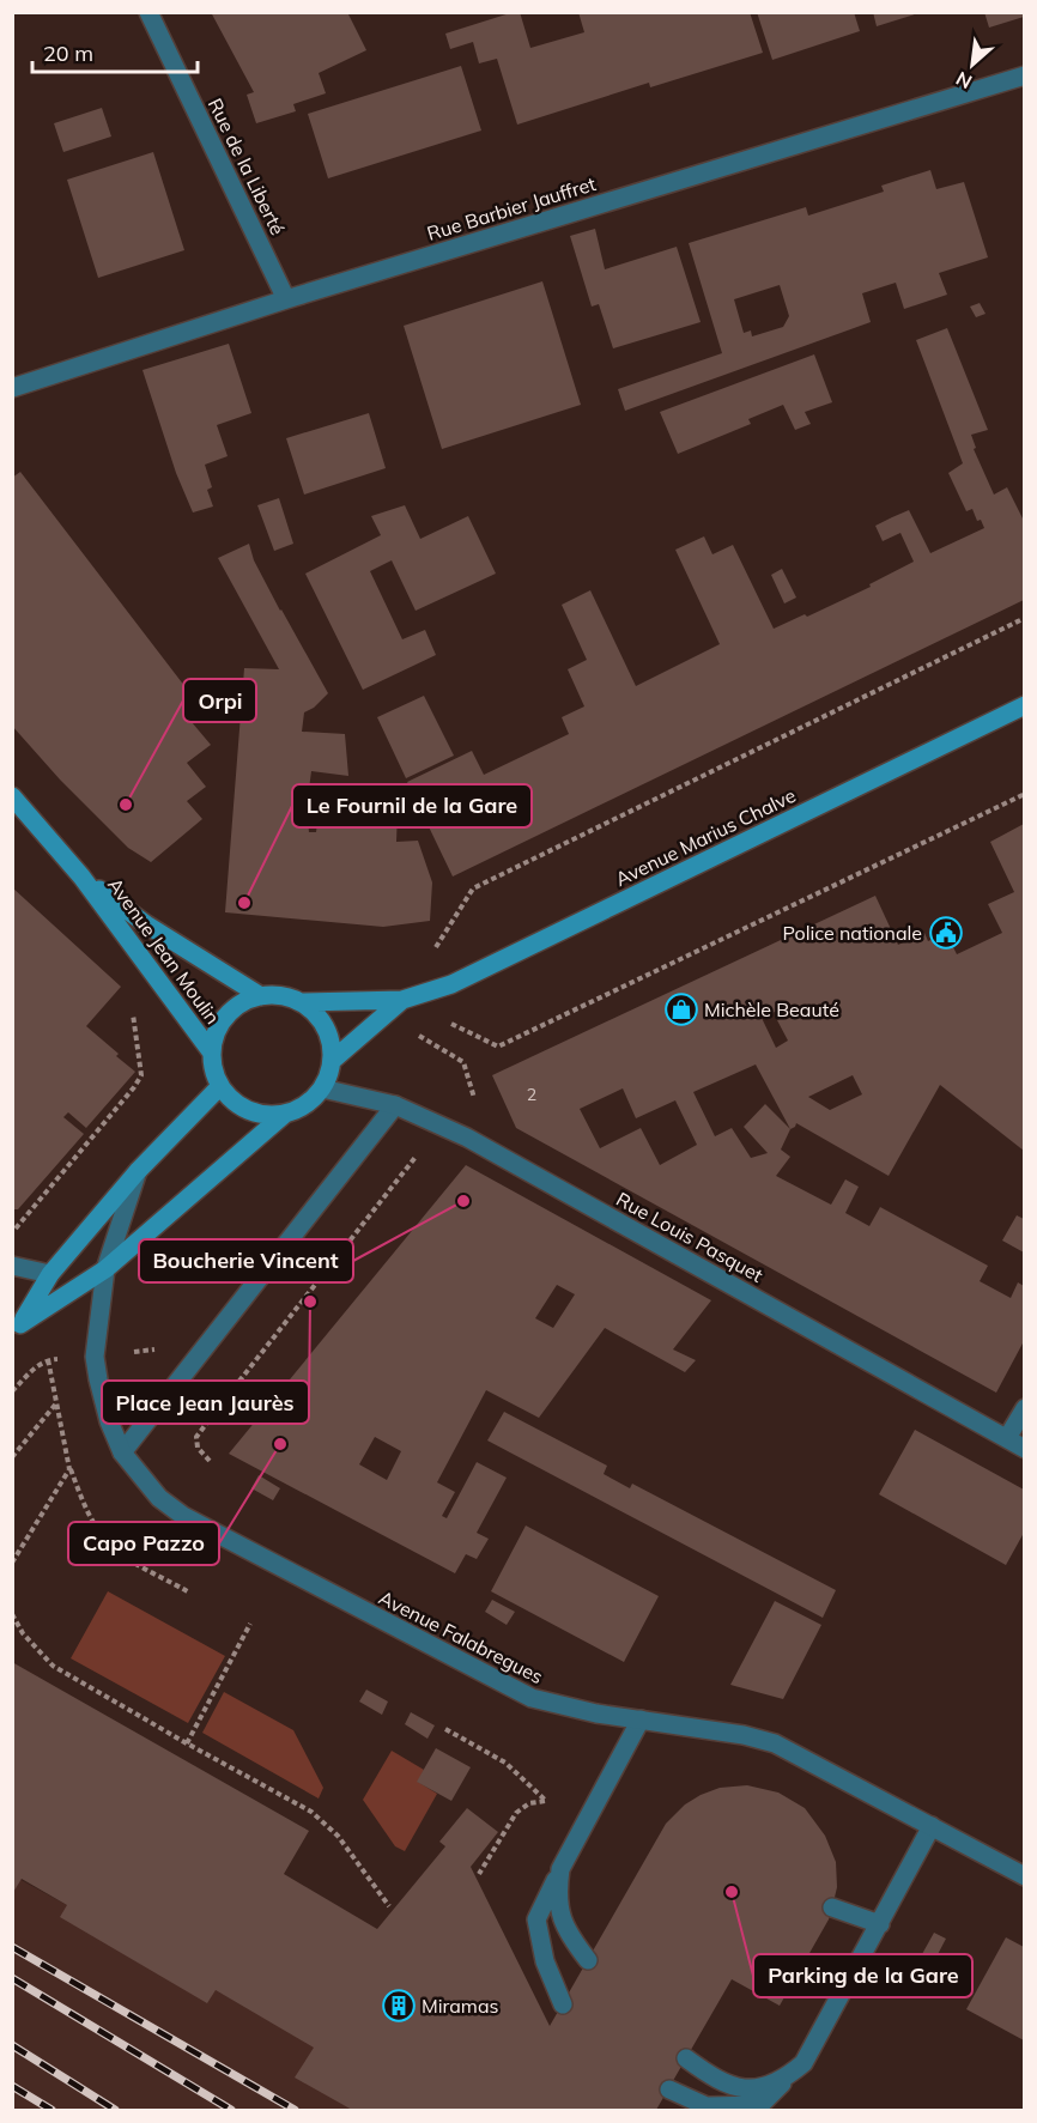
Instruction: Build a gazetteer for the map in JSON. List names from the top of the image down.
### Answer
{
  "streets": {
    "main road": ["Avenue Marius Chalve", "Avenue Jean Moulin"],
    "street": [
      "Rue de la Liberté",
      "Rue Barbier Jauffret",
      "Rue Louis Pasquet",
      "Avenue Falabregues"
    ]
  },
  "crossings": [
    ["Rue de la Liberté", "Rue Barbier Jauffret"],
    ["Avenue Marius Chalve", "Avenue Jean Moulin"],
    ["Avenue Marius Chalve", "Rue Louis Pasquet"],
    ["Avenue Jean Moulin", "Rue Louis Pasquet"]
  ],
  "places": {
    "other": [
      "Orpi",
      "Le Fournil de la Gare",
      "Boucherie Vincent",
      "Place Jean Jaurès",
      "Capo Pazzo",
      "Parking de la Gare"
    ],
    "public building": ["Police nationale"],
    "shop": ["Michèle Beauté"],
    "building": ["Miramas"]
  },
  "house_numbers": ["2"],
  "scale_bar": "20 m",
  "north": "bottom left"
}
